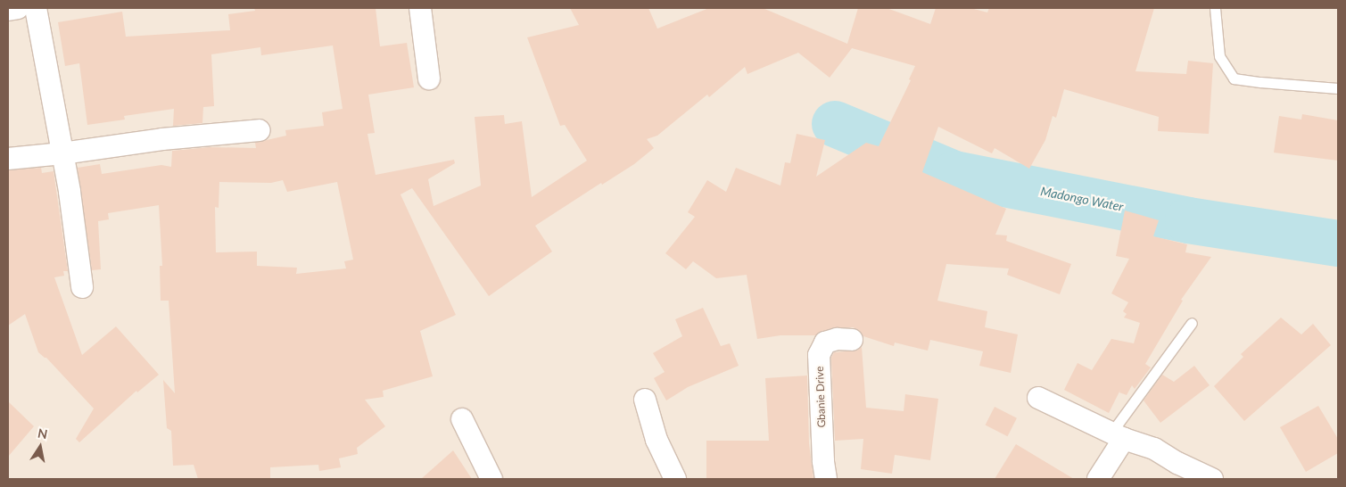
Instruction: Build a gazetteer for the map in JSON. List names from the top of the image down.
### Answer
{
  "streets": {
    "street": ["Gbanie Drive"]
  },
  "water": ["Madongo Water"],
  "north": "top"
}
